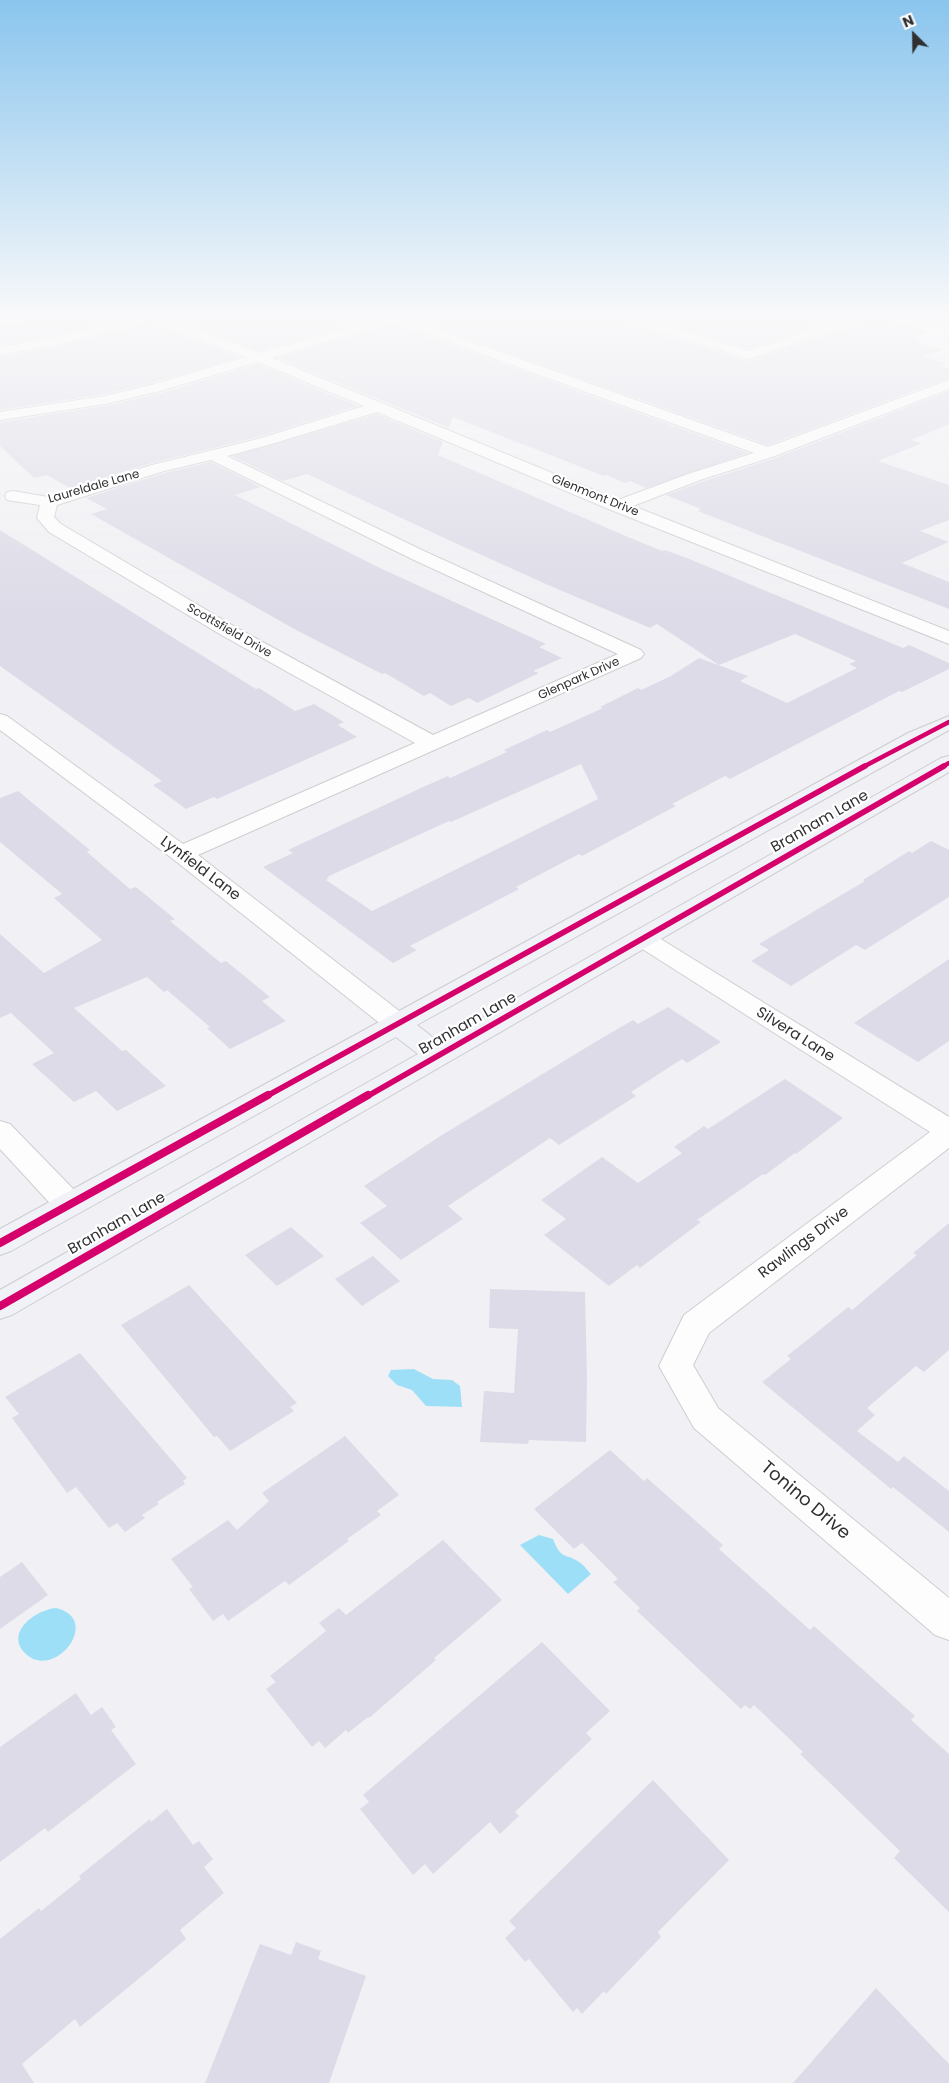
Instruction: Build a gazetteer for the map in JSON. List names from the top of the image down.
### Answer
{
  "streets": {
    "main road": ["Branham Lane"],
    "street": [
      "Laureldale Lane",
      "Glenmont Drive",
      "Scottsfield Drive",
      "Glenpark Drive",
      "Lynfield Lane",
      "Silvera Lane",
      "Rawlings Drive",
      "Tonino Drive"
    ]
  },
  "crossings": [
    ["Laureldale Lane", "Scottsfield Drive"],
    ["Laureldale Lane", "Glenpark Drive"],
    ["Scottsfield Drive", "Glenpark Drive"],
    ["Glenpark Drive", "Lynfield Lane"],
    ["Branham Lane", "Lynfield Lane"],
    ["Branham Lane", "Silvera Lane"],
    ["Silvera Lane", "Rawlings Drive"],
    ["Rawlings Drive", "Tonino Drive"]
  ],
  "north": "top left"
}
